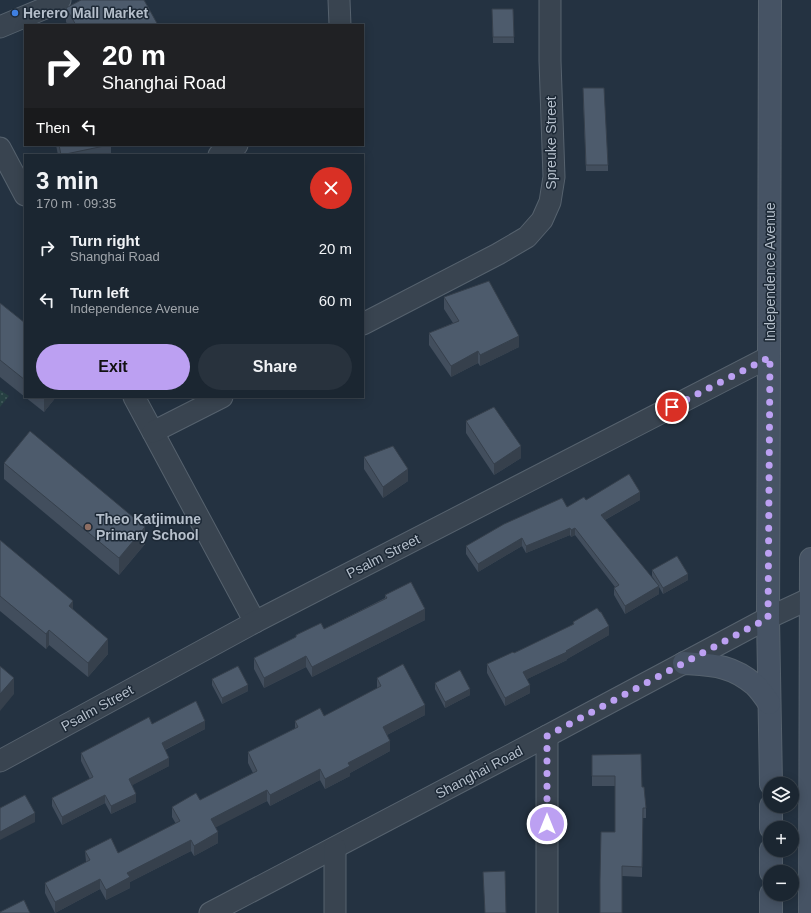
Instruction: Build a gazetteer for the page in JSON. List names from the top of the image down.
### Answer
{
  "streets": {
    "main road": ["Independence Avenue"],
    "street": ["Spreuke Street", "Psalm Street", "Shanghai Road"]
  },
  "crossings": [
    ["Independence Avenue", "Psalm Street"],
    ["Independence Avenue", "Shanghai Road"]
  ],
  "places": ["Herero Mall Market", "Theo Katjimune Primary School"],
  "page": {
    "turn": ["20 m", "Shanghai Road"],
    "then": "Then",
    "heading": ["3 min", "170 m · 09:35"],
    "list": [
      {
        "name": "Turn right",
        "note": "Shanghai Road",
        "value": "20 m"
      },
      {
        "name": "Turn left",
        "note": "Independence Avenue",
        "value": "60 m"
      }
    ],
    "buttons": ["Exit", "Share"],
    "map_buttons": ["+", "−"]
  }
}
